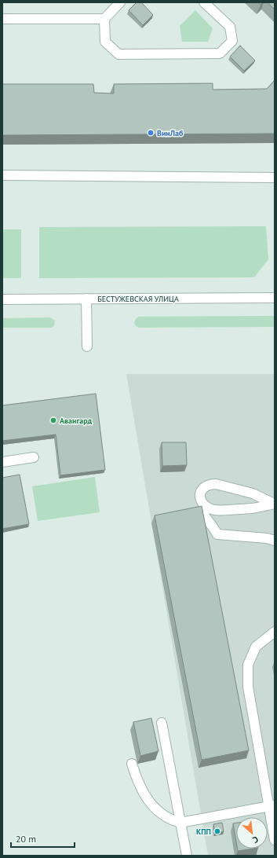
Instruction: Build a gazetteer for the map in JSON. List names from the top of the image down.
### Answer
{
  "streets": {
    "street": ["БЕСТУЖЕВСКАЯ УЛИЦА"]
  },
  "places": ["ВинЛаб", "Авангард", "КПП"],
  "scale_bar": "20 m",
  "north": "bottom right"
}
